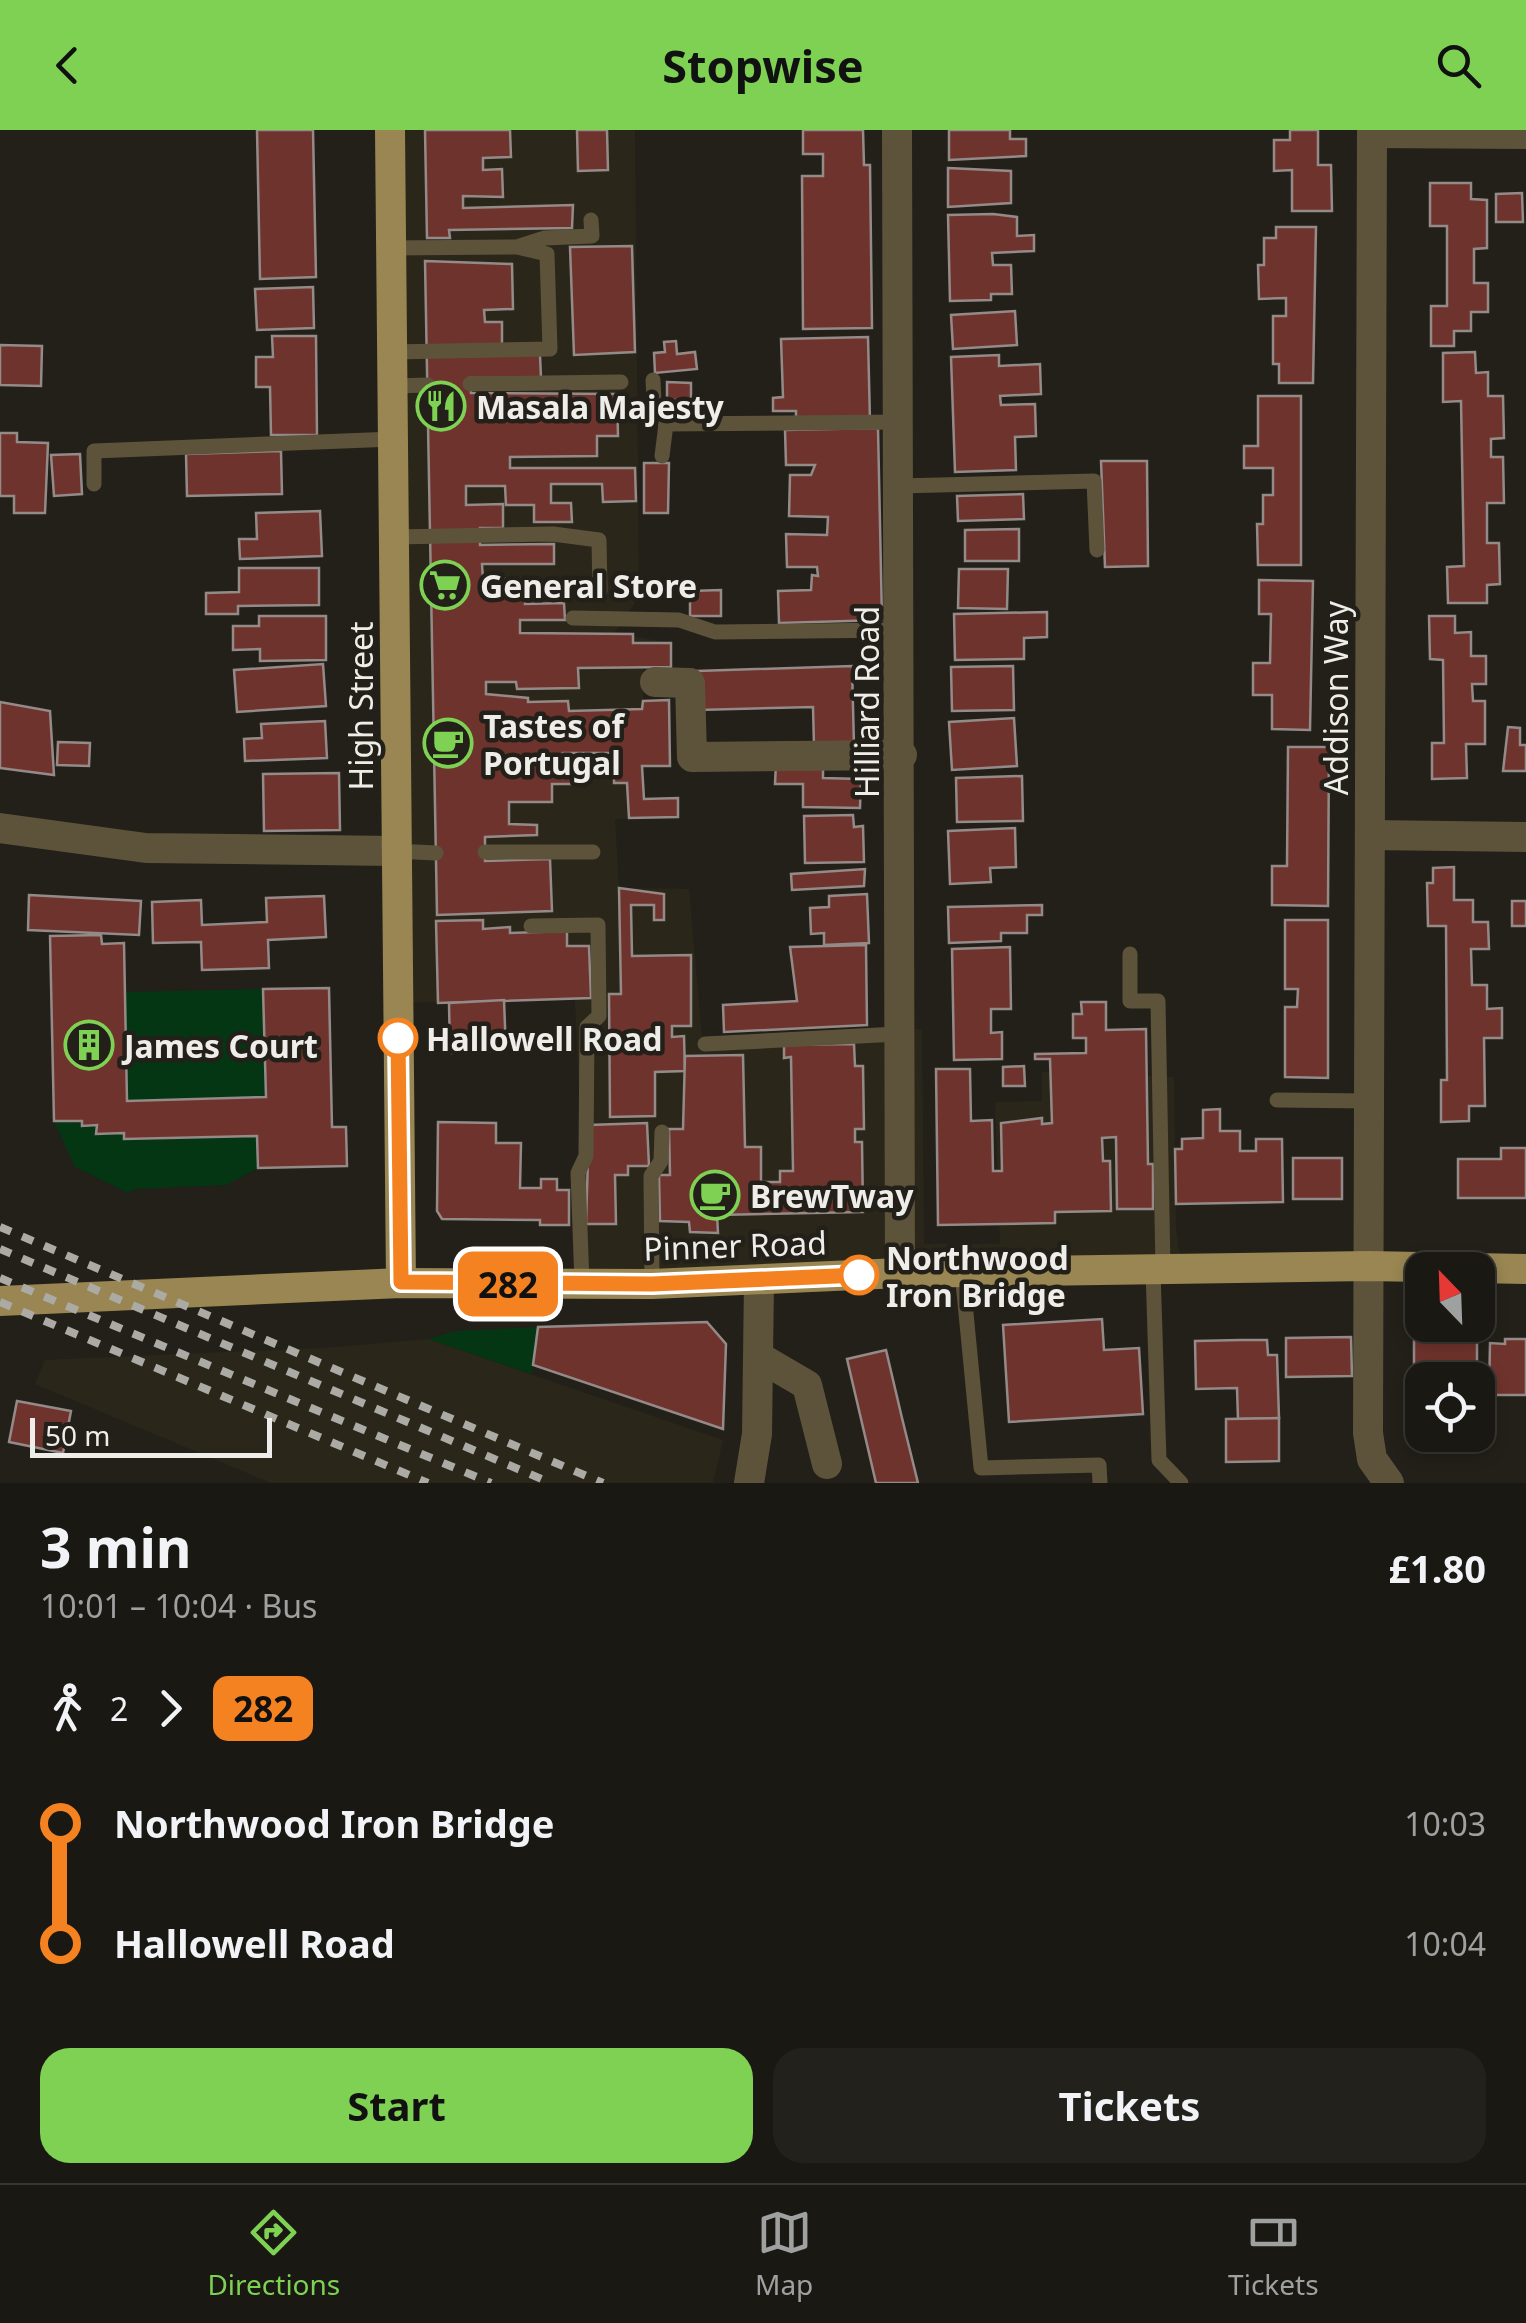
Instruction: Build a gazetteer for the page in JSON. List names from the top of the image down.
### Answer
{
  "streets": {
    "main road": ["High Street", "Pinner Road"],
    "street": ["Addison Way", "Hilliard Road"]
  },
  "crossings": [
    ["Addison Way", "Pinner Road"],
    ["Hilliard Road", "Pinner Road"],
    ["High Street", "Pinner Road"]
  ],
  "places": {
    "restaurant": ["Masala Majesty"],
    "supermarket": ["General Store"],
    "cafe": ["Tastes of Portugal", "BrewTway"],
    "other": ["Hallowell Road", "Northwood Iron Bridge"],
    "building": ["James Court"]
  },
  "lines": ["bus line 282"],
  "scale_bar": "50 m",
  "north": "top left",
  "page": {
    "header": "Stopwise",
    "on_map": "282",
    "scale": "50 m",
    "heading": ["3 min", "10:01 – 10:04 · Bus", "£1.80"],
    "legs": ["2", "282"],
    "list": [
      {
        "name": "Northwood Iron Bridge",
        "value": "10:03"
      },
      {
        "name": "Hallowell Road",
        "value": "10:04"
      }
    ],
    "buttons": ["Start", "Tickets"],
    "tabs": ["Directions", "Map", "Tickets"]
  }
}
